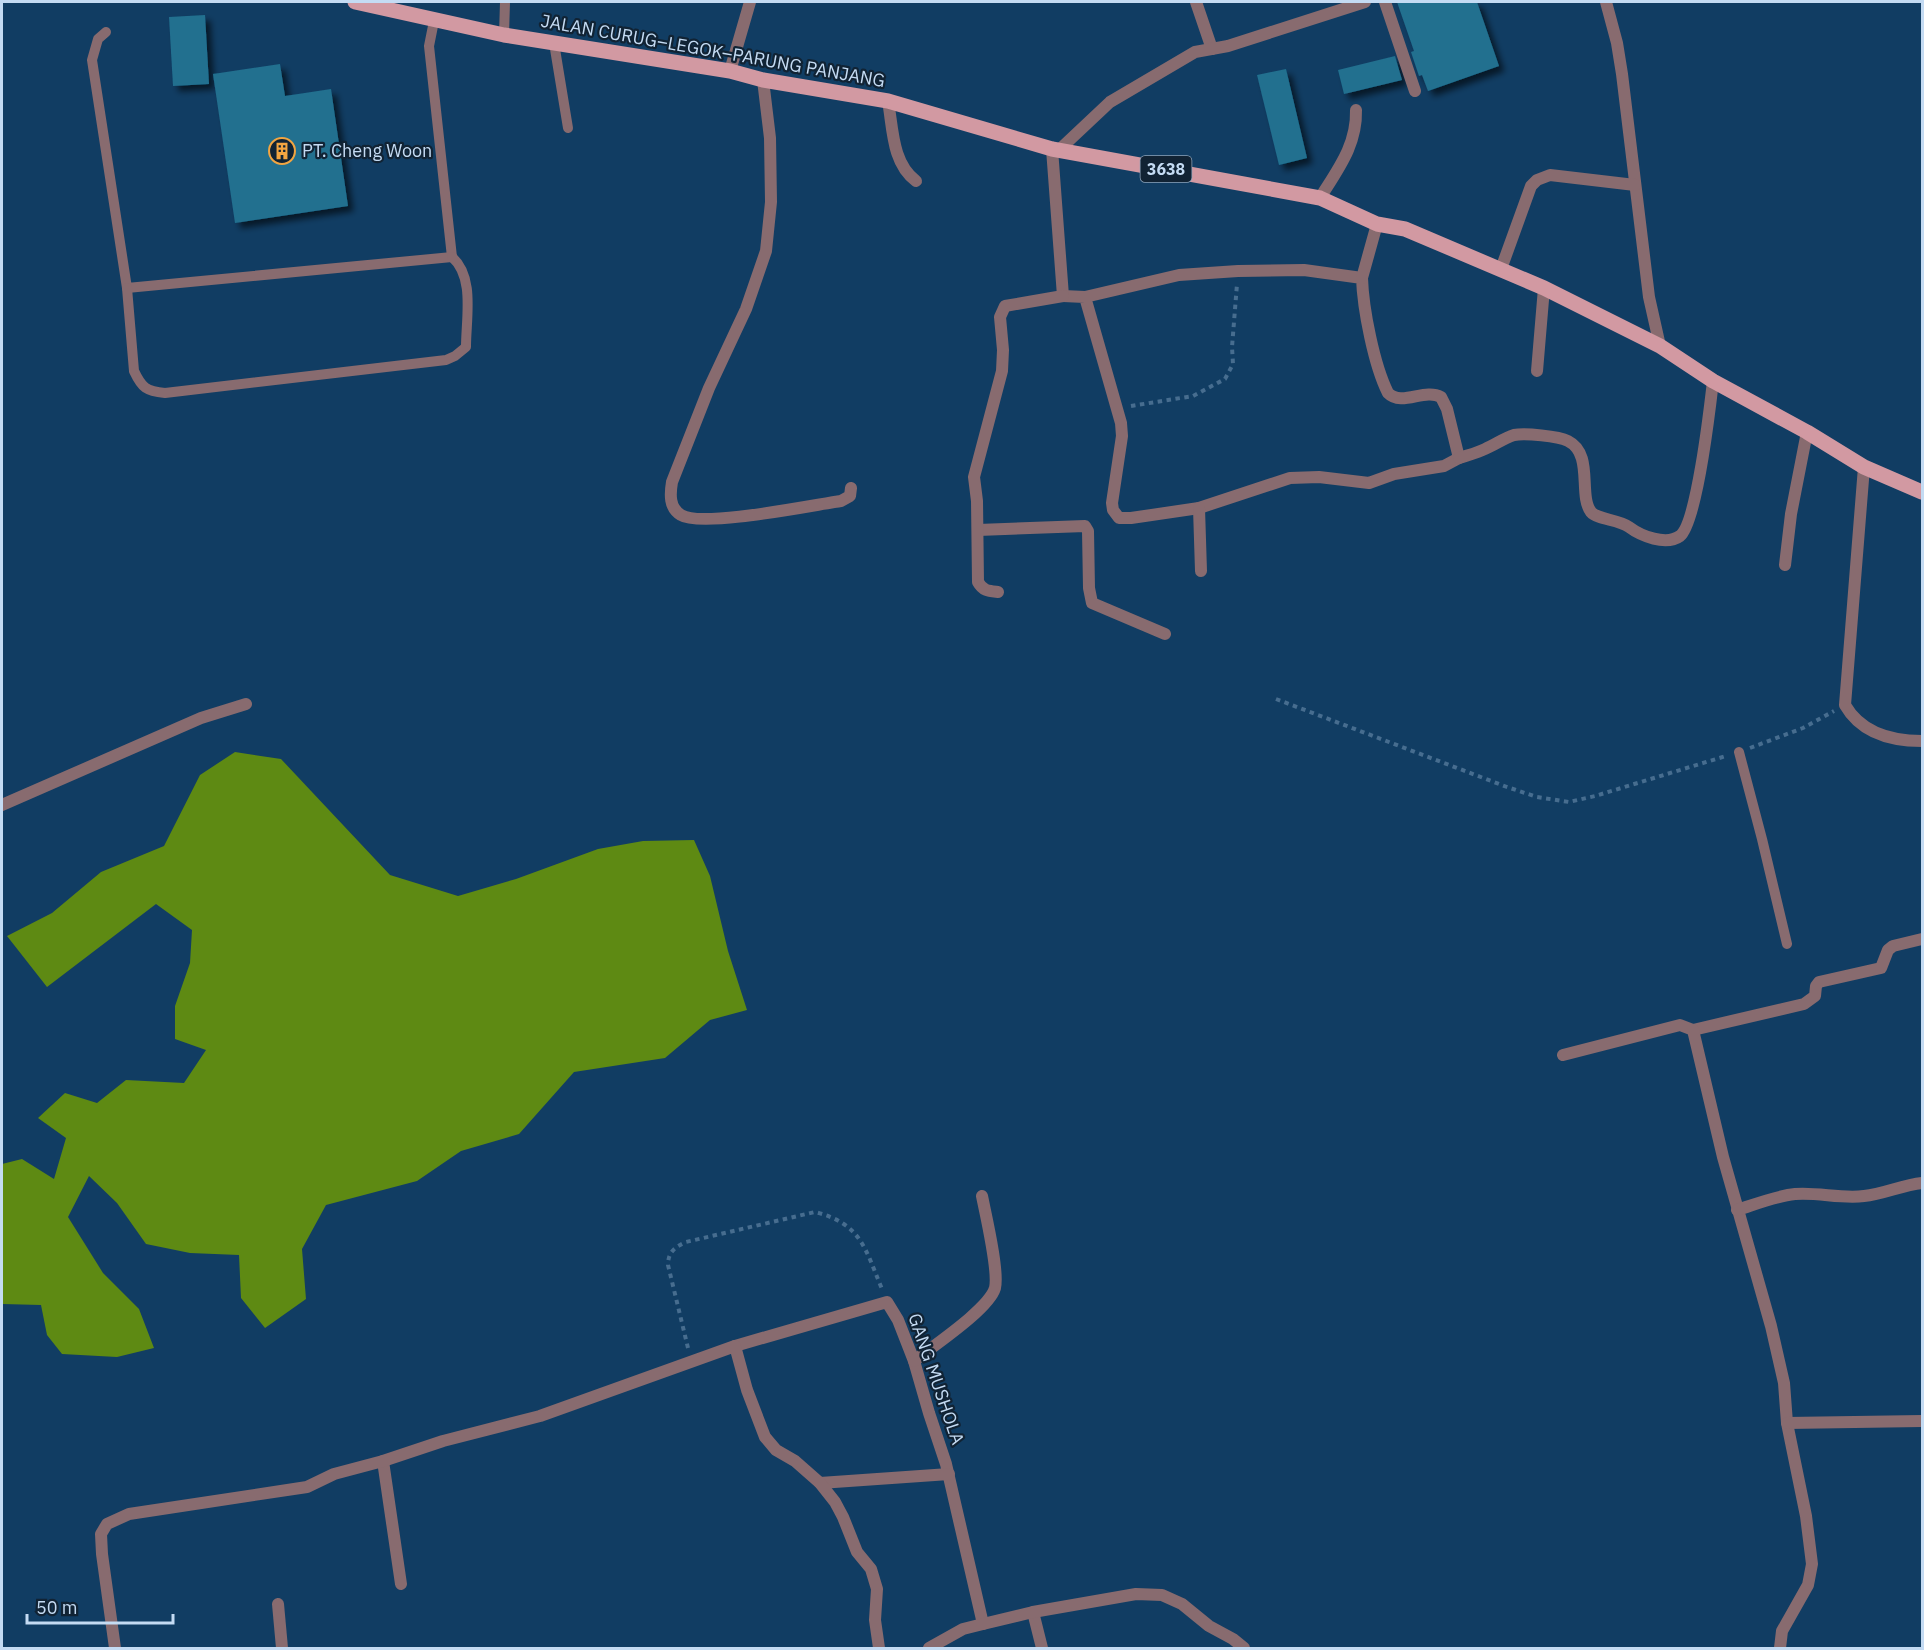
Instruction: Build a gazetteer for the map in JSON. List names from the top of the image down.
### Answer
{
  "streets": {
    "main road": ["JALAN CURUG–LEGOK–PARUNG PANJANG", "3638"],
    "street": ["GANG MUSHOLA"]
  },
  "places": {
    "building": ["PT. Cheng Woon"]
  },
  "scale_bar": "50 m"
}
